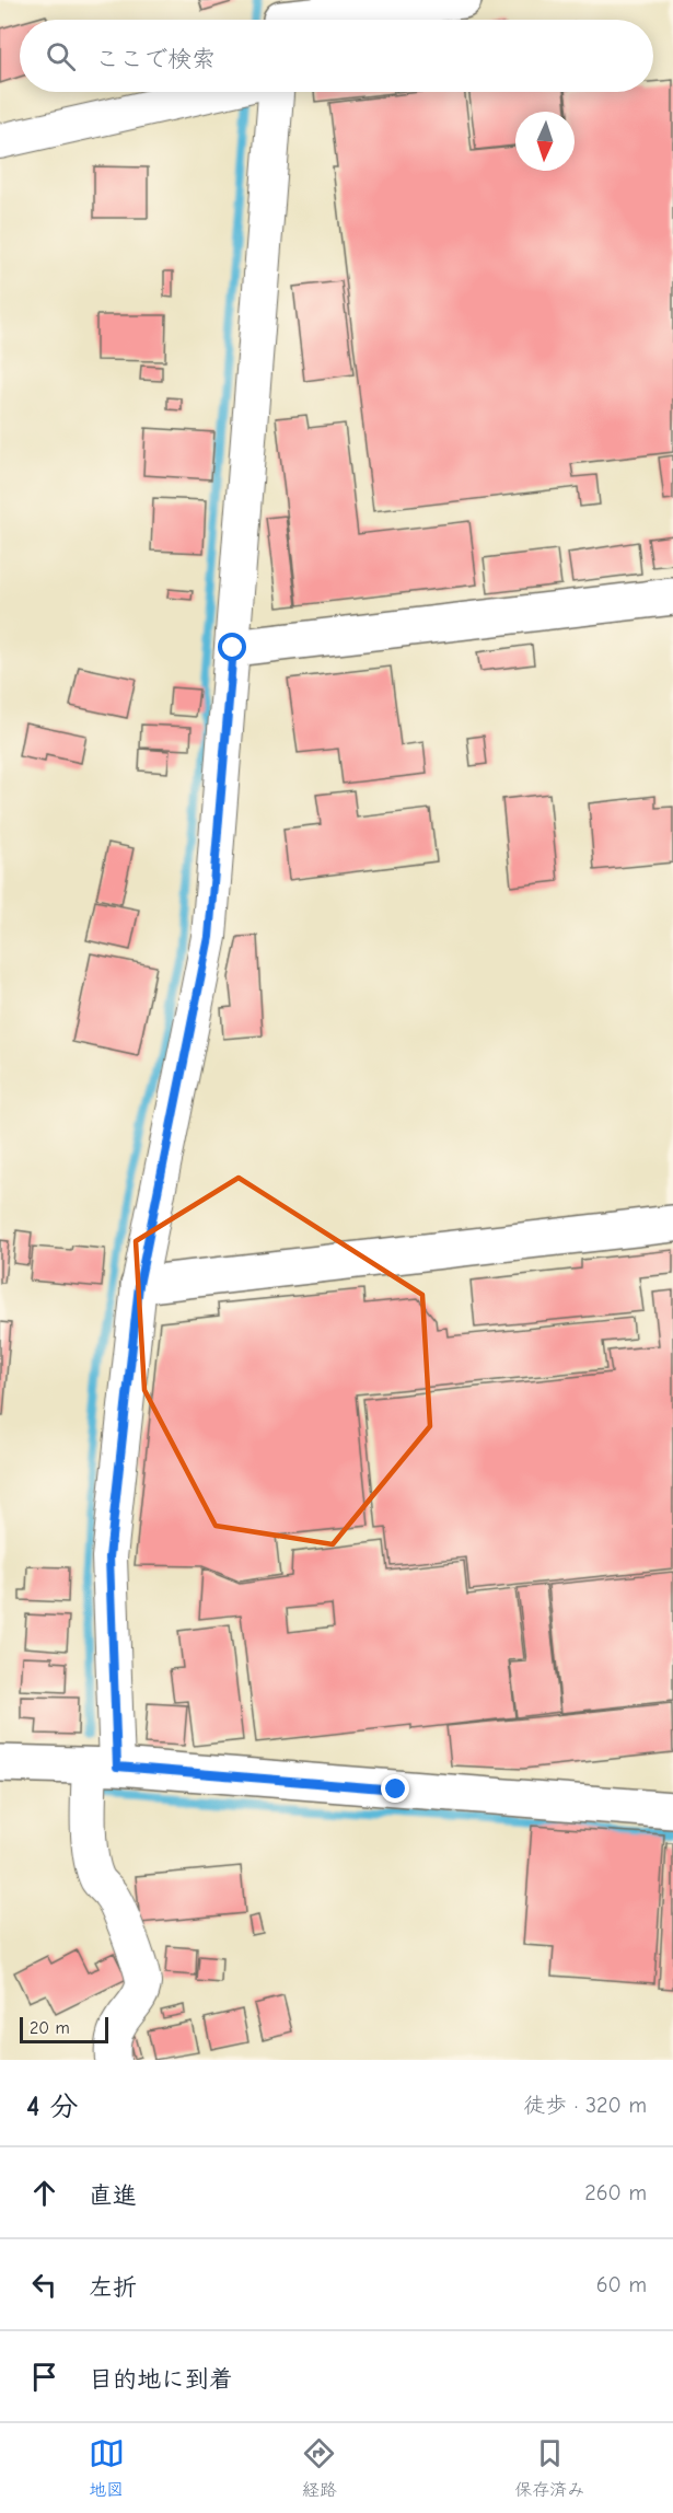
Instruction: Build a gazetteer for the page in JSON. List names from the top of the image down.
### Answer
{
  "scale_bar": "20 m",
  "north": "bottom",
  "page": {
    "search": "ここで検索",
    "scale": "20 m",
    "heading": ["4 分", "徒歩 · 320 m"],
    "list": [
      ["直進", "260 m"],
      ["左折", "60 m"],
      "目的地に到着"
    ],
    "nav": ["地図", "経路", "保存済み"]
  }
}
